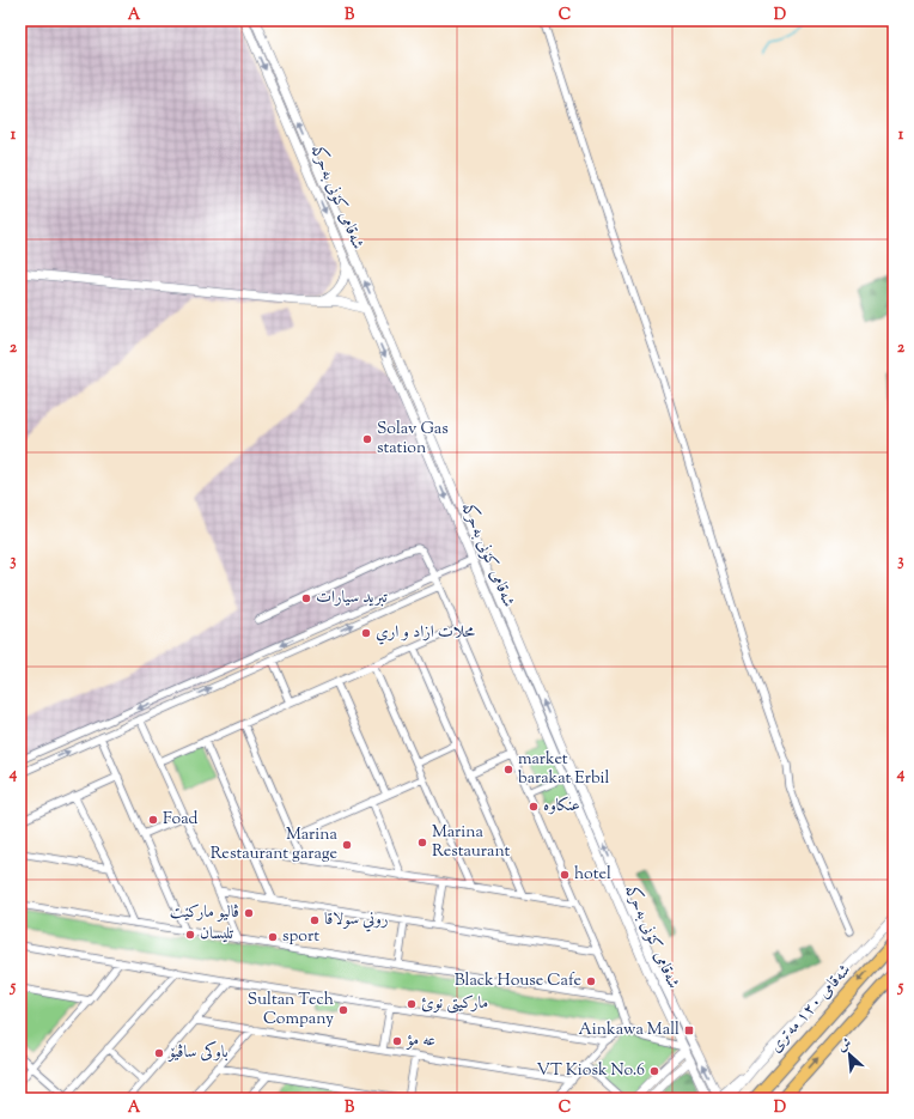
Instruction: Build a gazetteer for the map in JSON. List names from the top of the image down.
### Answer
{
  "streets": {
    "highway": ["شەقامی ١٢٠ مەتری"],
    "street": ["شەقامی کۆنی بەحرکە"]
  },
  "places": {
    "other": [
      "Solav Gas station",
      "تبريد سيارات",
      "محلات ازاد و اري",
      "market barakat Erbil",
      "عنكاوه",
      "Foad",
      "Marina Restaurant",
      "Marina Restaurant garage",
      "hotel",
      "ڤالیو مارکێت",
      "روني سولاقا",
      "تليسان",
      "sport",
      "Black House Cafe",
      "مارکیتی نوئ",
      "Sultan Tech Company",
      "عه مؤ",
      "باوکی ساڤیۆ",
      "VT Kiosk No.6"
    ],
    "transit": ["Ainkawa Mall"]
  },
  "north": "top left",
  "grid": {
    "columns": [
      "A",
      "B",
      "C",
      "D"
    ],
    "rows": [
      "1",
      "2",
      "3",
      "4",
      "5"
    ]
  }
}
